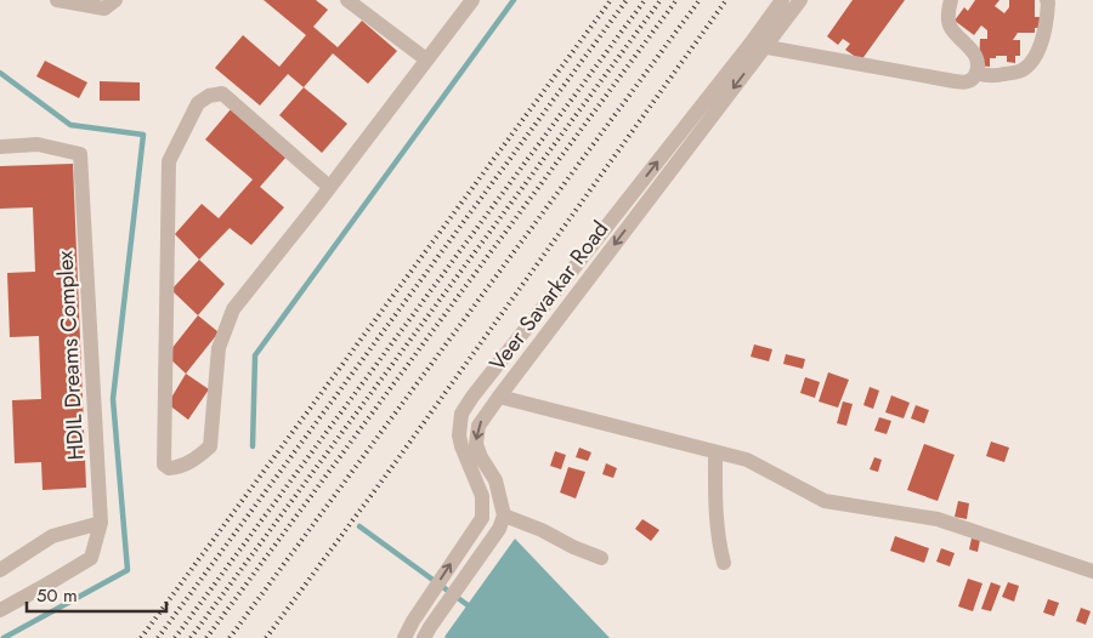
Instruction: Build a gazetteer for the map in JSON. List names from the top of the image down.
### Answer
{
  "streets": {
    "street": ["Veer Savarkar Road", "HDIL Dreams Complex"]
  },
  "scale_bar": "50 m"
}
